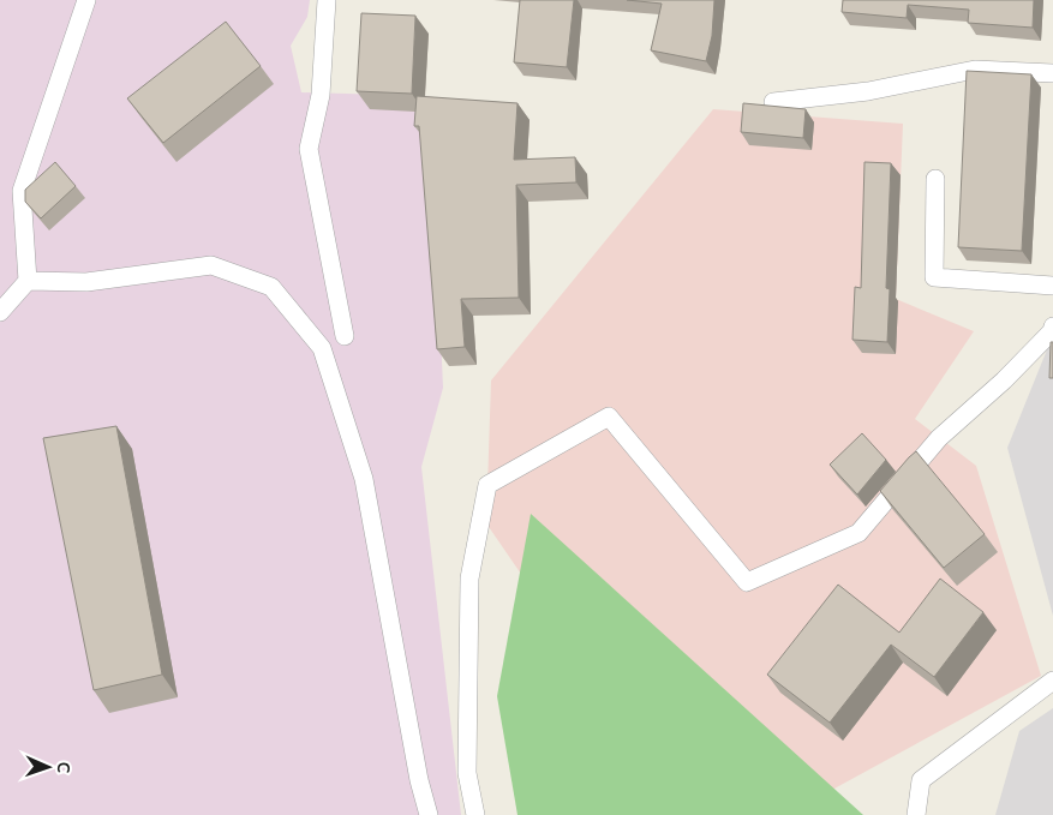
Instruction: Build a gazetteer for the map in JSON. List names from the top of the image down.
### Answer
{
  "north": "right"
}
